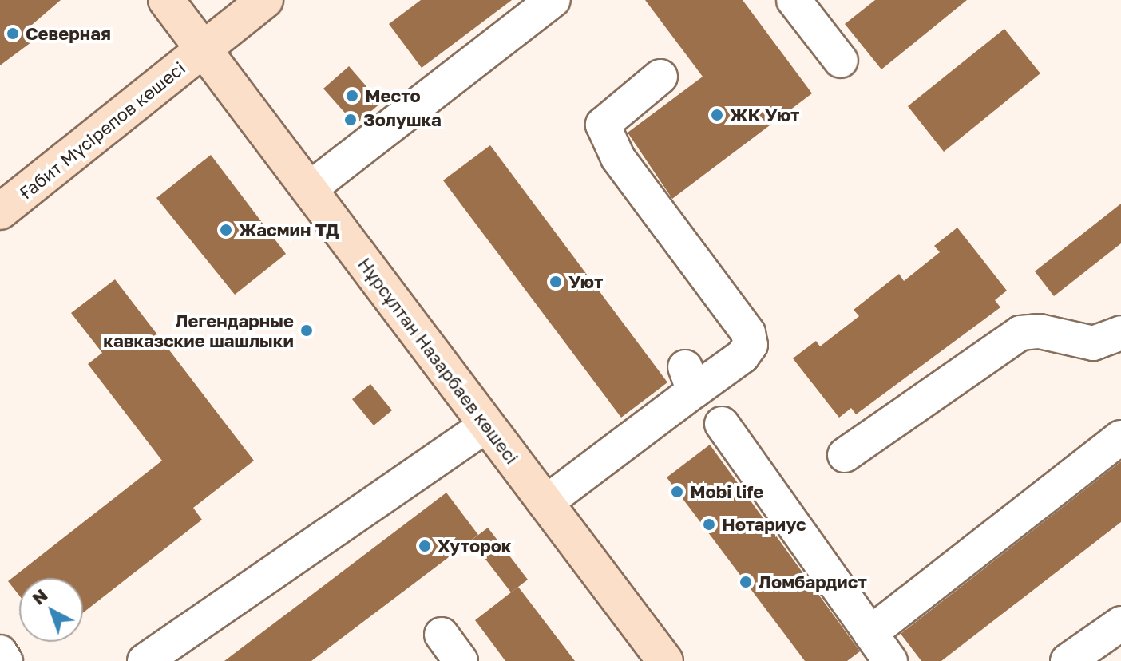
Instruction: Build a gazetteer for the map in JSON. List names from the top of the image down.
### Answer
{
  "streets": {
    "main road": ["Ғабит Мүсірепов көшесі", "Нұрсұлтан Назарбаев көшесі"]
  },
  "crossings": [
    ["Ғабит Мүсірепов көшесі", "Нұрсұлтан Назарбаев көшесі"]
  ],
  "places": [
    "Северная",
    "Место",
    "ЖК Уют",
    "Золушка",
    "Жасмин ТД",
    "Уют",
    "Легендарные кавказские шашлыки",
    "Mobi life",
    "Нотариус",
    "Хуторок",
    "Ломбардист"
  ],
  "north": "top left"
}
